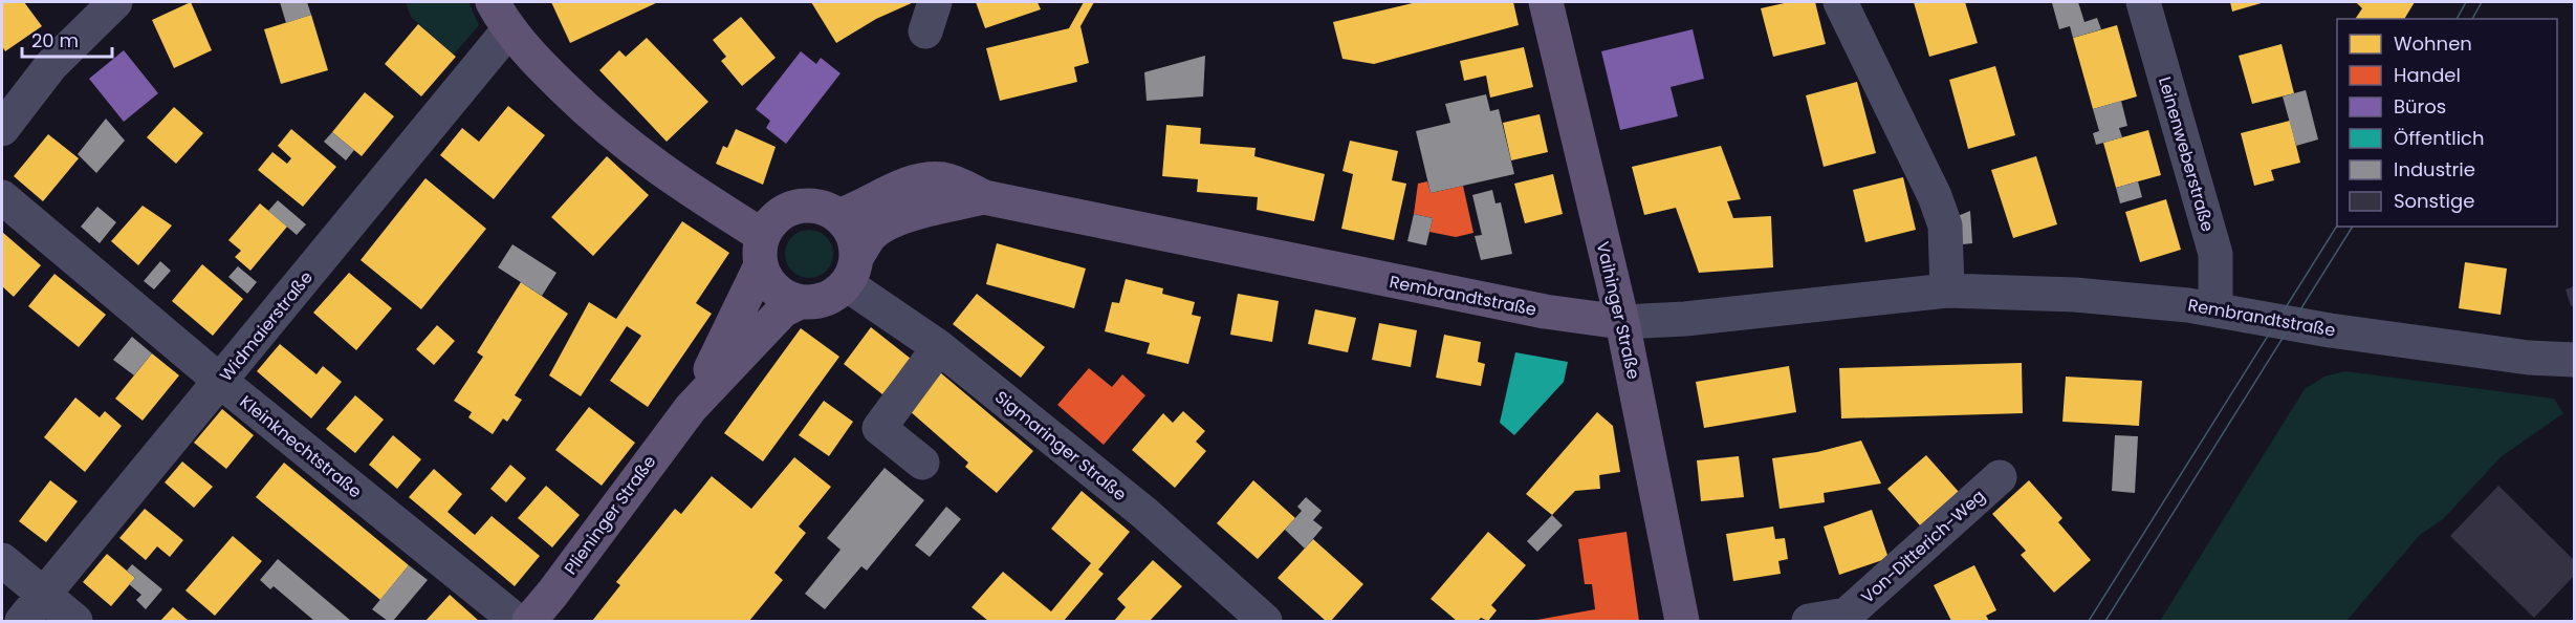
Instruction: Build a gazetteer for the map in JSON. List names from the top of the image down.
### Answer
{
  "streets": {
    "main road": ["Rembrandtstraße", "Vaihinger Straße", "Plieninger Straße"],
    "street": [
      "Leinenweberstraße",
      "Widmaierstraße",
      "Sigmaringer Straße",
      "Kleinknechtstraße",
      "Von-Ditterich-Weg"
    ]
  },
  "crossings": [
    ["Leinenweberstraße", "Rembrandtstraße"],
    ["Rembrandtstraße", "Vaihinger Straße"],
    ["Rembrandtstraße", "Sigmaringer Straße"],
    ["Rembrandtstraße", "Plieninger Straße"],
    ["Widmaierstraße", "Kleinknechtstraße"],
    ["Sigmaringer Straße", "Plieninger Straße"]
  ],
  "legend": [
    "Wohnen",
    "Handel",
    "Büros",
    "Öffentlich",
    "Industrie",
    "Sonstige"
  ],
  "scale_bar": "20 m"
}
